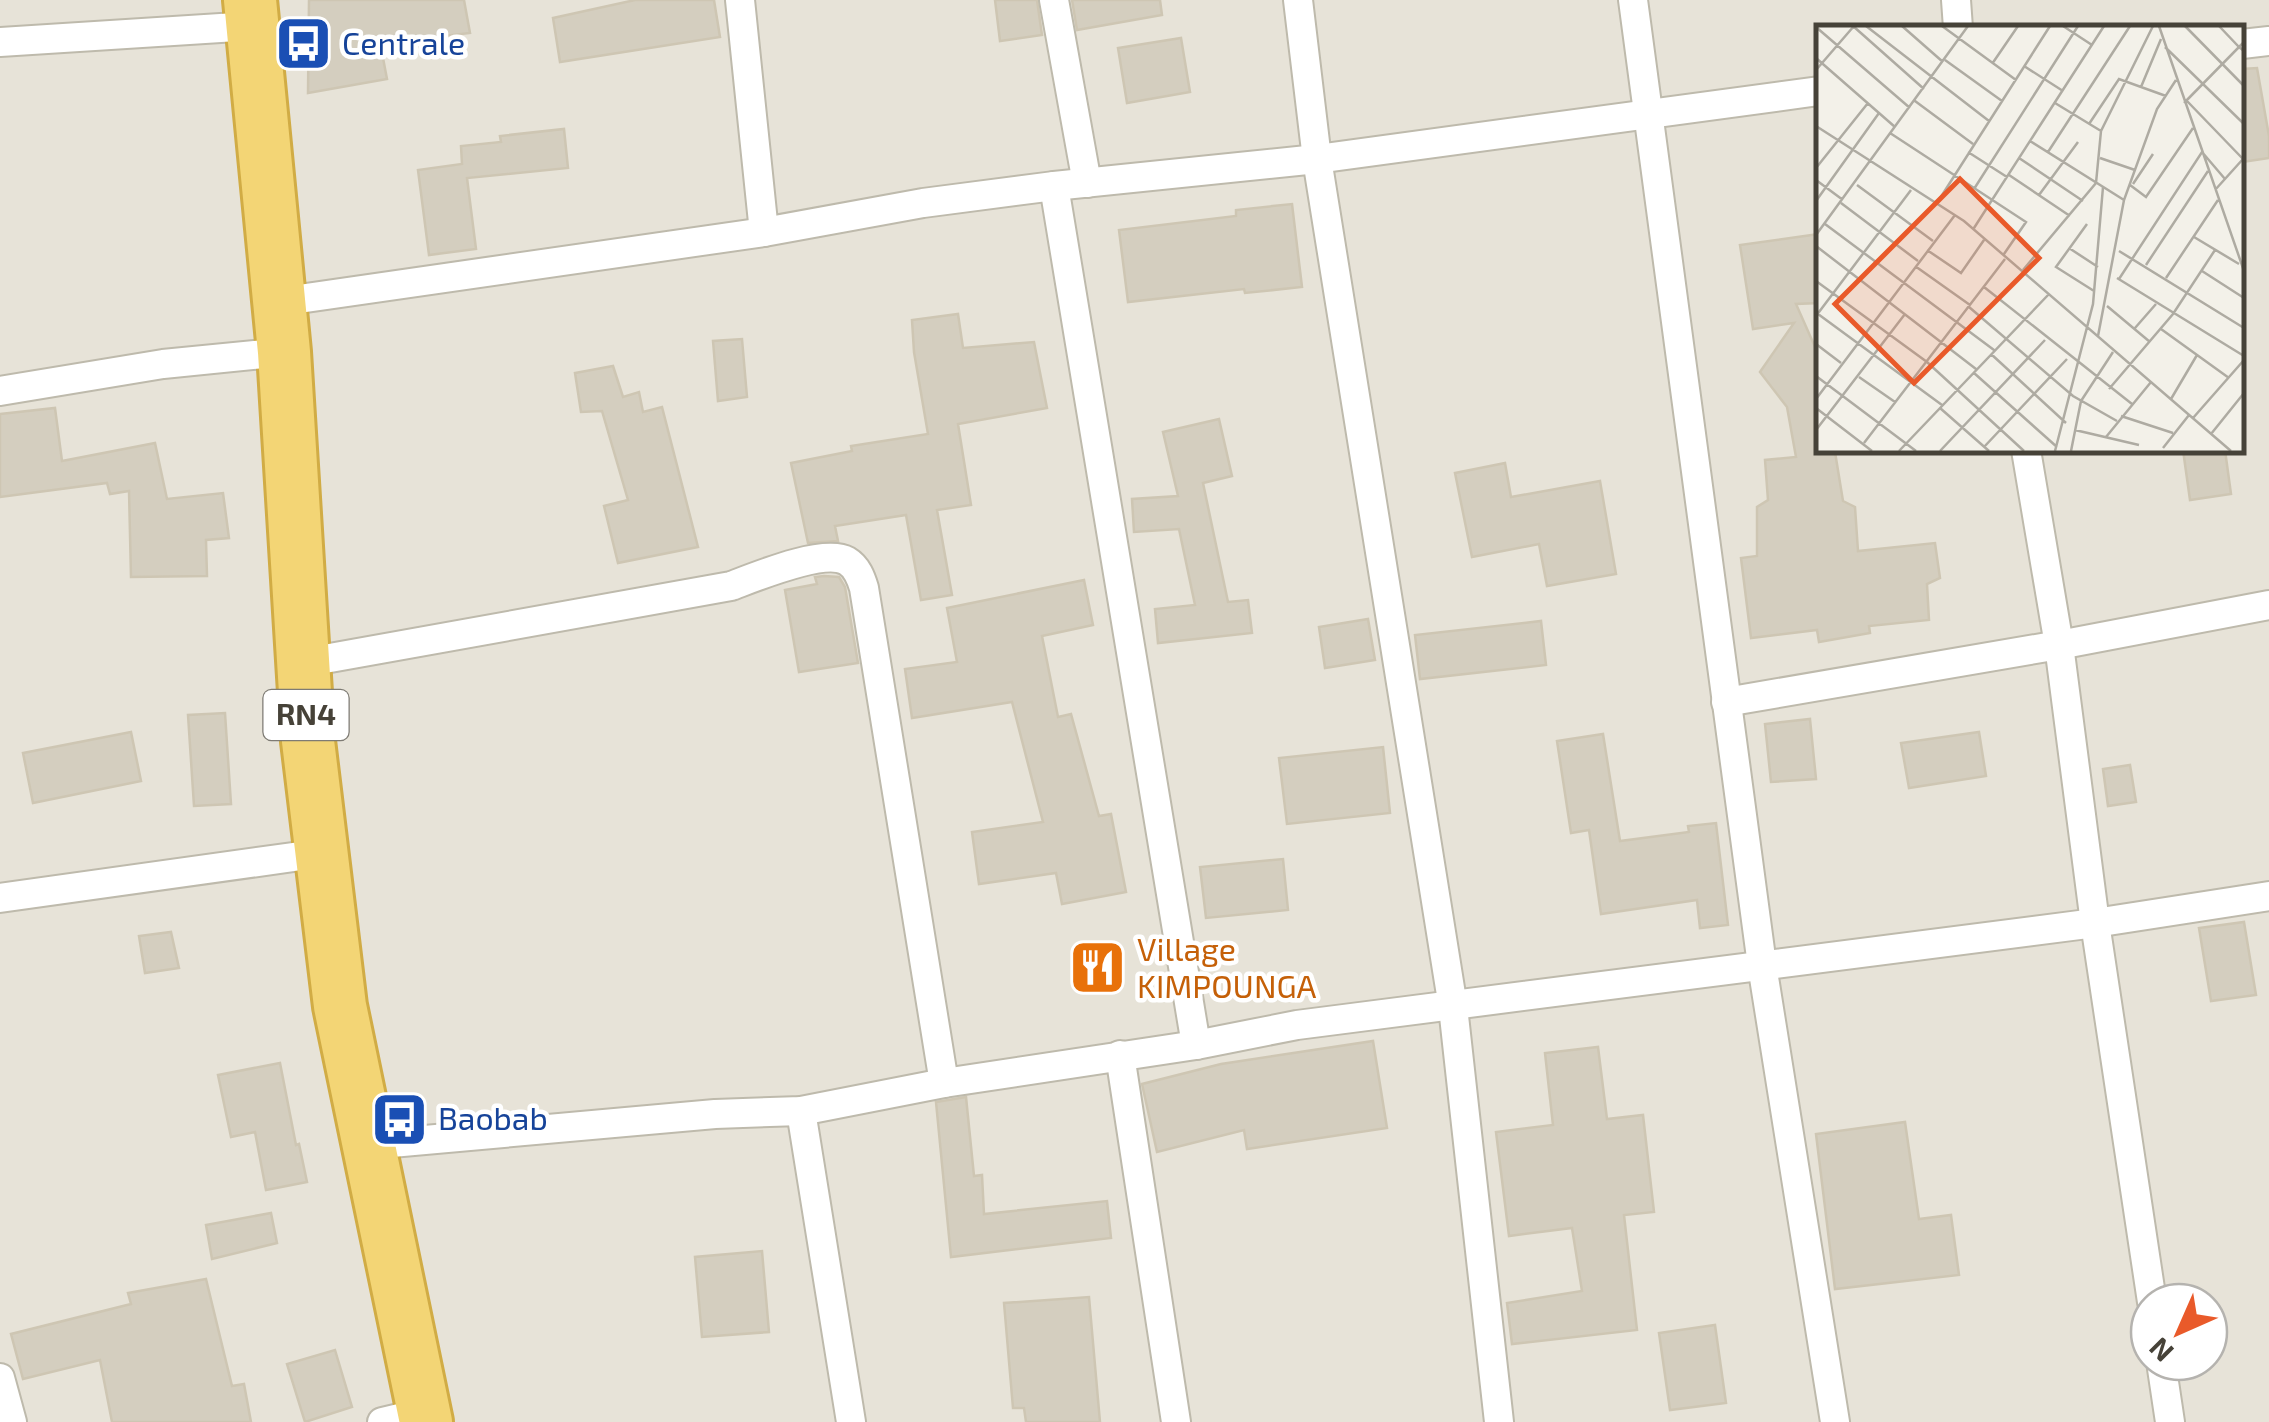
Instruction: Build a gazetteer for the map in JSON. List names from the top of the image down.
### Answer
{
  "streets": {
    "highway": ["RN4"]
  },
  "places": {
    "bus stop": ["Centrale", "Baobab"],
    "restaurant": ["Village KIMPOUNGA"]
  },
  "north": "bottom left"
}
